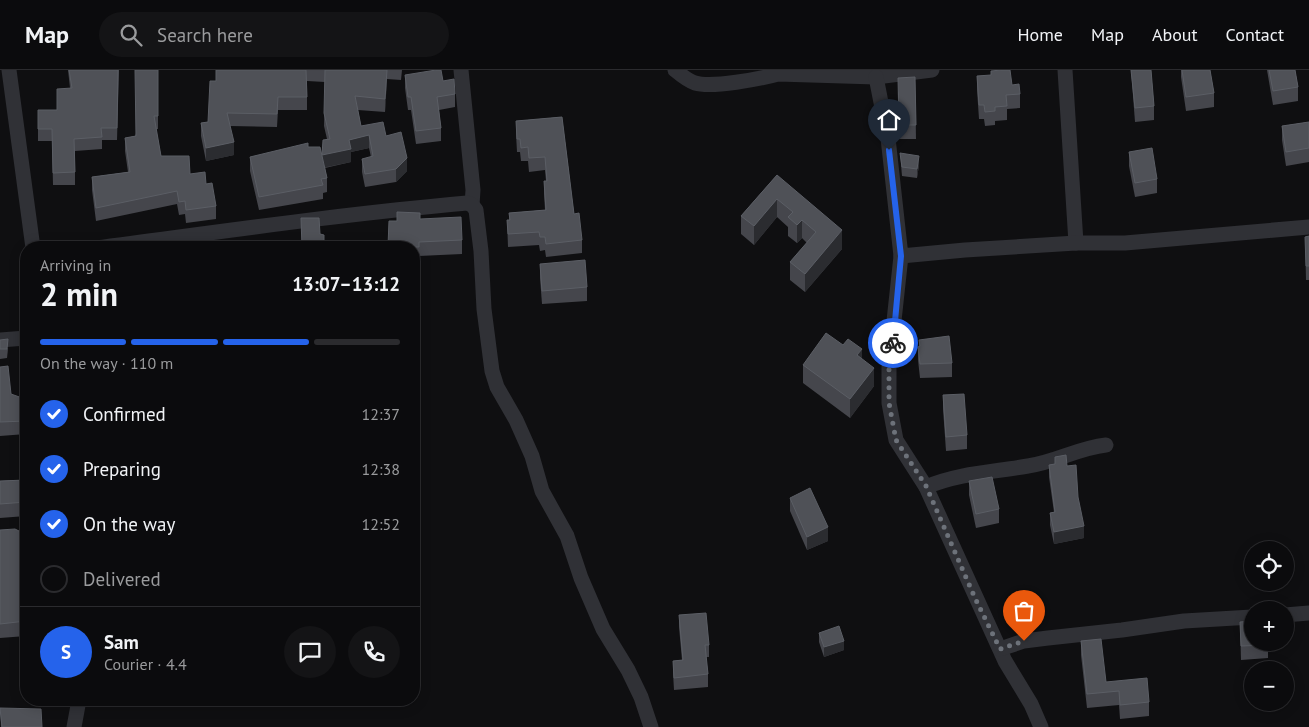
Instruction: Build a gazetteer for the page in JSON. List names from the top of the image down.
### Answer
{
  "page": {
    "header": "Map",
    "search": "Search here",
    "nav": [
      "Home",
      "Map",
      "About",
      "Contact"
    ],
    "heading": ["2 min", "Arriving in", "13:07–13:12"],
    "panel": ["Sam", "Courier · 4.4"],
    "bar": "On the way · 110 m",
    "list": [
      ["Confirmed", "12:37"],
      ["Preparing", "12:38"],
      ["On the way", "12:52"],
      "Delivered"
    ],
    "map_buttons": ["+", "−"],
    "round": "S"
  }
}
